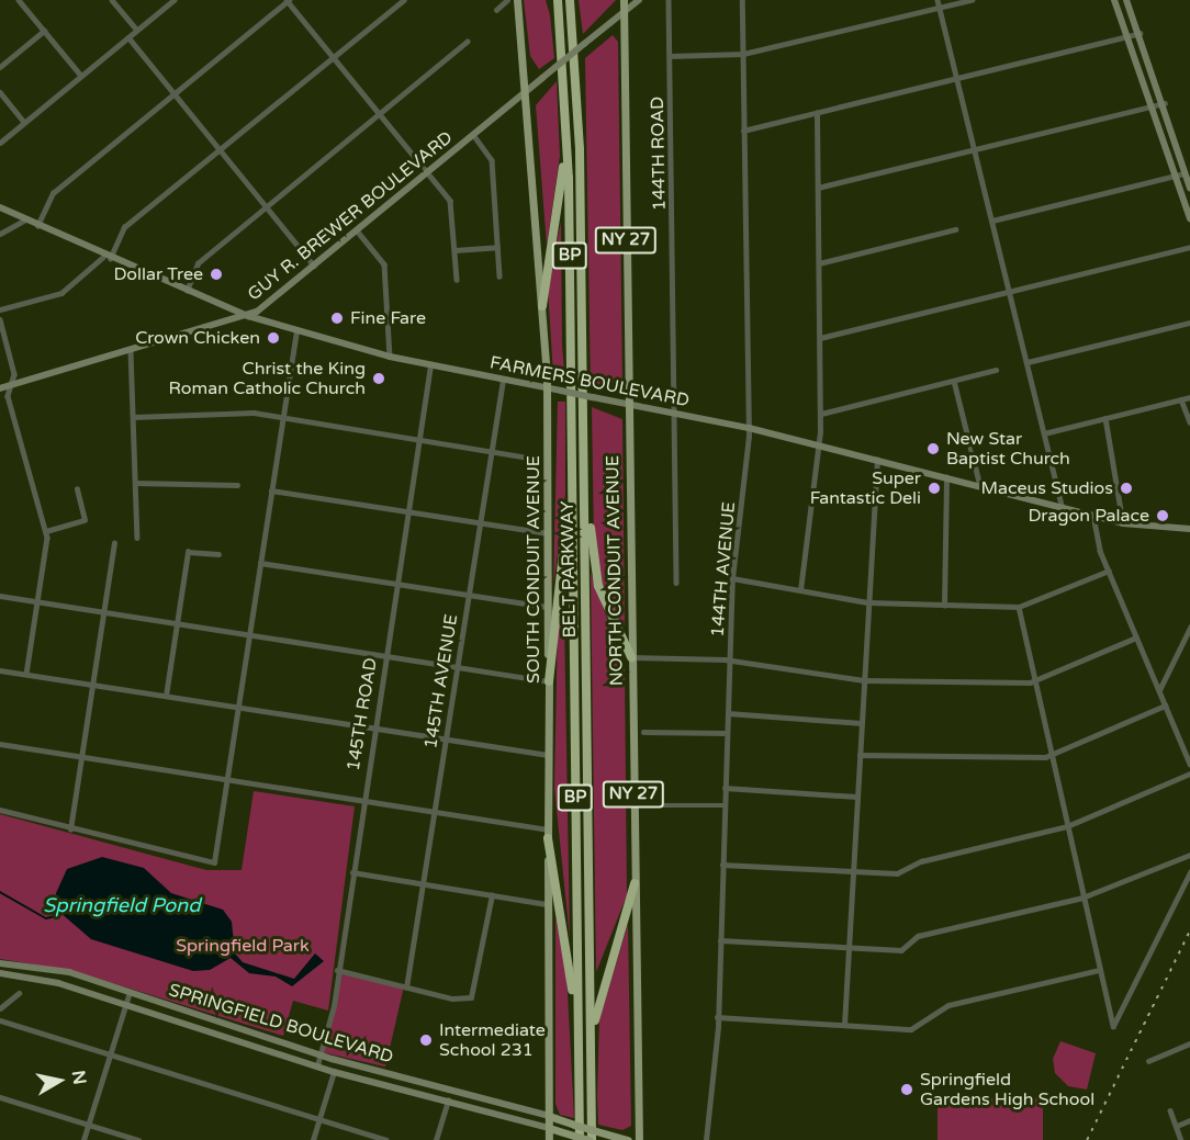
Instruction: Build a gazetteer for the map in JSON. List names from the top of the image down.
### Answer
{
  "streets": {
    "highway": ["BP", "BELT PARKWAY"],
    "main road": [
      "GUY R. BREWER BOULEVARD",
      "NY 27",
      "FARMERS BOULEVARD",
      "SOUTH CONDUIT AVENUE",
      "NORTH CONDUIT AVENUE",
      "SPRINGFIELD BOULEVARD"
    ],
    "street": [
      "144TH ROAD",
      "144TH AVENUE",
      "145TH AVENUE",
      "145TH ROAD"
    ]
  },
  "crossings": [
    ["144TH ROAD", "FARMERS BOULEVARD"],
    ["GUY R. BREWER BOULEVARD", "FARMERS BOULEVARD"],
    ["GUY R. BREWER BOULEVARD", "SOUTH CONDUIT AVENUE"],
    ["GUY R. BREWER BOULEVARD", "NORTH CONDUIT AVENUE"],
    ["FARMERS BOULEVARD", "SOUTH CONDUIT AVENUE"],
    ["FARMERS BOULEVARD", "144TH AVENUE"],
    ["FARMERS BOULEVARD", "NORTH CONDUIT AVENUE"],
    ["FARMERS BOULEVARD", "145TH AVENUE"],
    ["FARMERS BOULEVARD", "145TH ROAD"],
    ["SOUTH CONDUIT AVENUE", "SPRINGFIELD BOULEVARD"],
    ["BELT PARKWAY", "SPRINGFIELD BOULEVARD"],
    ["145TH ROAD", "SPRINGFIELD BOULEVARD"]
  ],
  "water": ["Springfield Pond"],
  "parks": ["Springfield Park"],
  "places": [
    "Dollar Tree",
    "Fine Fare",
    "Crown Chicken",
    "Christ the King Roman Catholic Church",
    "New Star Baptist Church",
    "Super Fantastic Deli",
    "Maceus Studios",
    "Dragon Palace",
    "Intermediate School 231",
    "Springfield Gardens High School"
  ],
  "north": "right"
}
